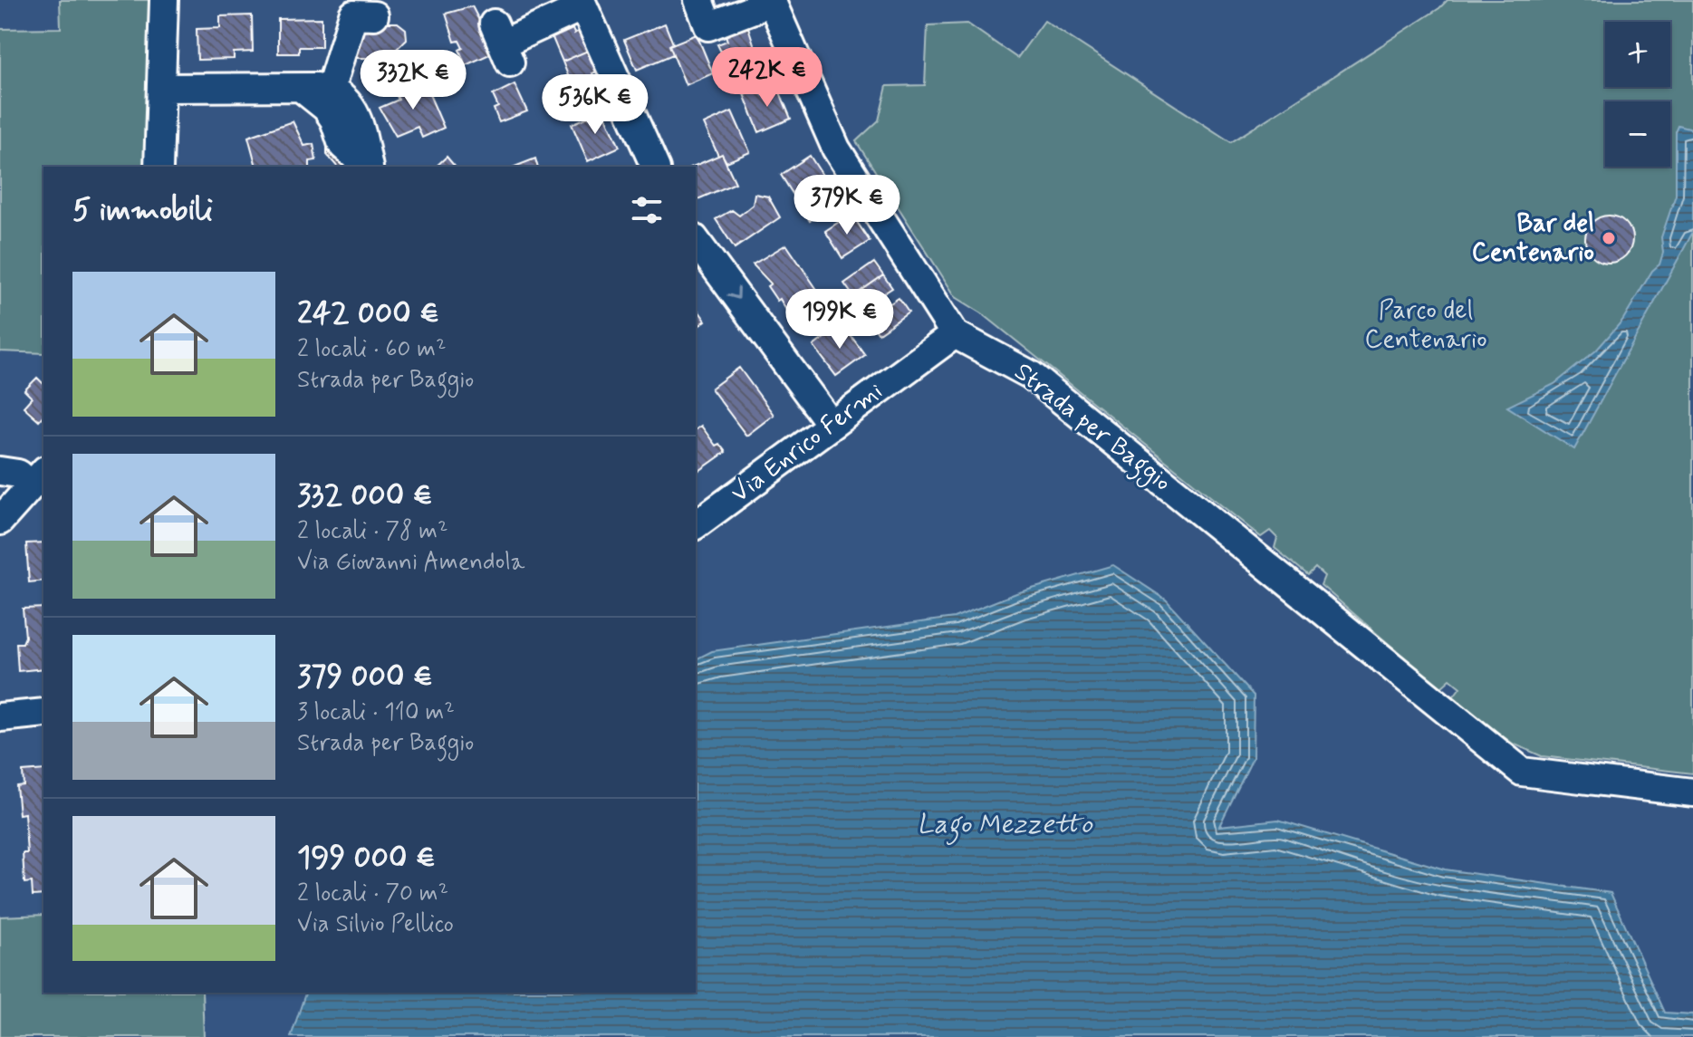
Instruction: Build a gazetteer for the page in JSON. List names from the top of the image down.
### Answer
{
  "streets": {
    "street": ["Strada per Baggio", "Via Enrico Fermi"]
  },
  "crossings": [
    ["Strada per Baggio", "Via Enrico Fermi"]
  ],
  "water": ["Lago Mezzetto"],
  "parks": ["Parco del Centenario"],
  "places": ["Bar del Centenario"],
  "page": {
    "map_buttons": ["+", "−"],
    "price": [
      "242K €",
      "332K €",
      "536K €",
      "379K €",
      "199K €"
    ],
    "heading": "5 immobili",
    "list": [
      {
        "name": "242 000 €",
        "note": "2 locali · 60 m² · Strada per Baggio"
      },
      {
        "name": "332 000 €",
        "note": "2 locali · 78 m² · Via Giovanni Amendola"
      },
      {
        "name": "379 000 €",
        "note": "3 locali · 110 m² · Strada per Baggio"
      },
      {
        "name": "199 000 €",
        "note": "2 locali · 70 m² · Via Silvio Pellico"
      }
    ]
  }
}
